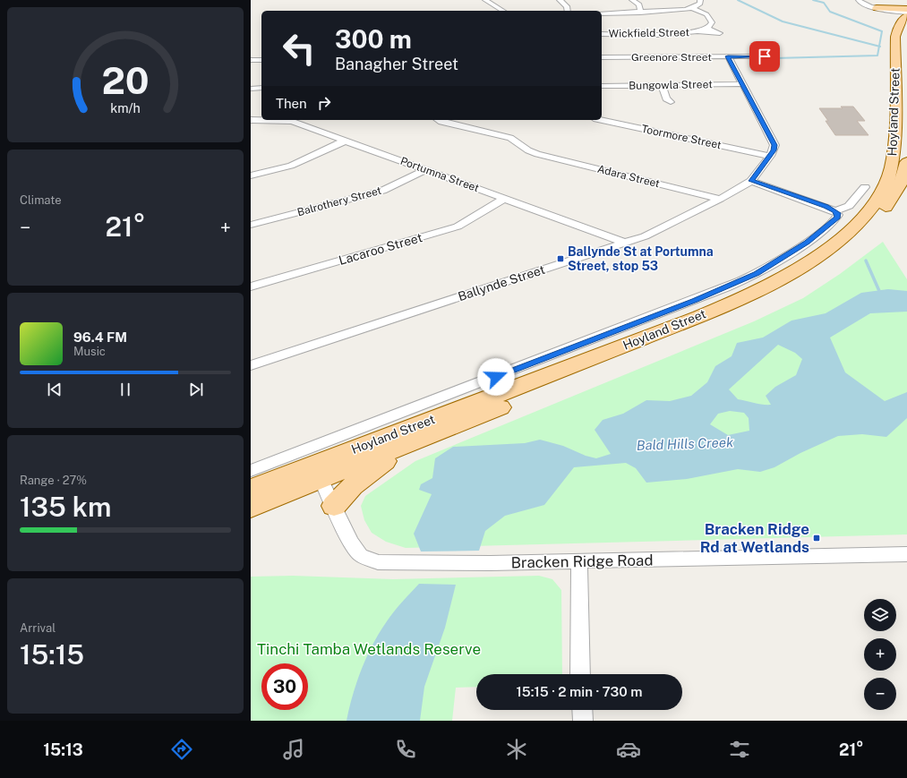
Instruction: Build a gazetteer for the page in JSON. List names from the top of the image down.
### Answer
{
  "streets": {
    "main road": ["Hoyland Street"],
    "street": [
      "Wickfield Street",
      "Greenore Street",
      "Bungowla Street",
      "Toormore Street",
      "Portumna Street",
      "Adara Street",
      "Balrothery Street",
      "Lacaroo Street",
      "Ballynde Street",
      "Bracken Ridge Road"
    ]
  },
  "crossings": [
    ["Hoyland Street", "Bracken Ridge Road"],
    ["Toormore Street", "Ballynde Street"],
    ["Portumna Street", "Balrothery Street"],
    ["Portumna Street", "Lacaroo Street"],
    ["Portumna Street", "Ballynde Street"],
    ["Adara Street", "Ballynde Street"]
  ],
  "water": ["Bald Hills Creek"],
  "parks": ["Tinchi Tamba Wetlands Reserve"],
  "places": {
    "transit": ["Ballynde St at Portumna Street, stop 53", "Bracken Ridge Rd at Wetlands"]
  },
  "page": {
    "turn": ["300 m", "Banagher Street"],
    "then": "Then",
    "tile": [
      "Climate",
      ["Range · 27%", "135 km"],
      ["Arrival", "15:15"]
    ],
    "heat": ["−", "21°", "+"],
    "song": ["96.4 FM", "Music"],
    "map_buttons": ["+", "−"],
    "limit": "30",
    "trip": "15:15 · 2 min · 730 m",
    "tabs": ["15:13", "21°"],
    "gauge": ["20", "km/h"]
  }
}
